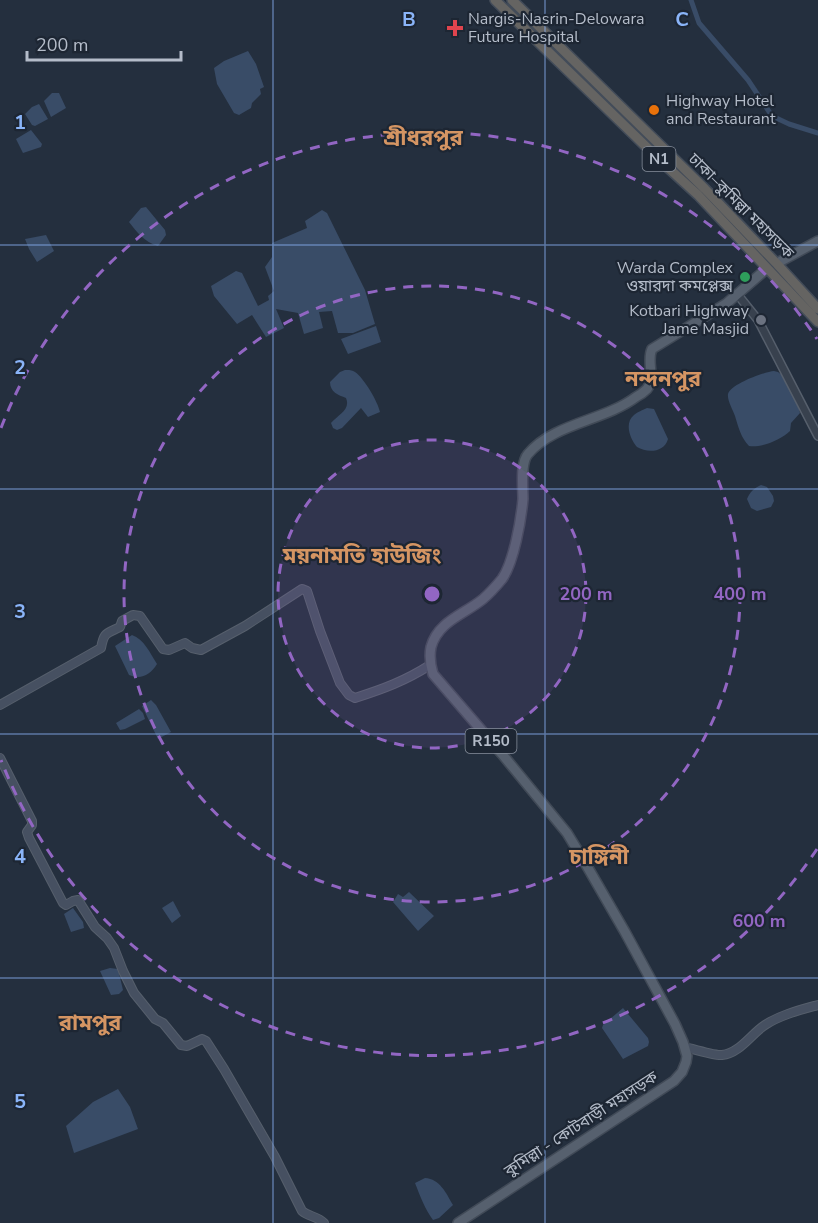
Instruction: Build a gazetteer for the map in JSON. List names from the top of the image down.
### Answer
{
  "streets": {
    "highway": ["N1", "ঢাকা–কুমিল্লা মহাসড়ক"],
    "main road": ["R150", "কুমিল্লা - কোটবাড়ী মহাসড়ক"]
  },
  "crossings": [
    ["N1", "ঢাকা–কুমিল্লা মহাসড়ক"],
    ["R150", "কুমিল্লা - কোটবাড়ী মহাসড়ক"]
  ],
  "districts": [
    "শ্রীধরপুর",
    "নন্দনপুর",
    "ময়নামতি হাউজিং",
    "চাঙ্গিনী",
    "রামপুর"
  ],
  "places": {
    "health": ["Nargis-Nasrin-Delowara Future Hospital"],
    "other": ["Highway Hotel and Restaurant", "Warda Complex ওয়ারদা কমপ্লেক্স", "Kotbari Highway Jame Masjid"]
  },
  "scale_bar": "200 m",
  "grid": {
    "columns": ["B", "C"],
    "rows": [
      "1",
      "2",
      "3",
      "4",
      "5"
    ]
  },
  "rings": ["200 m", "400 m", "600 m"]
}
